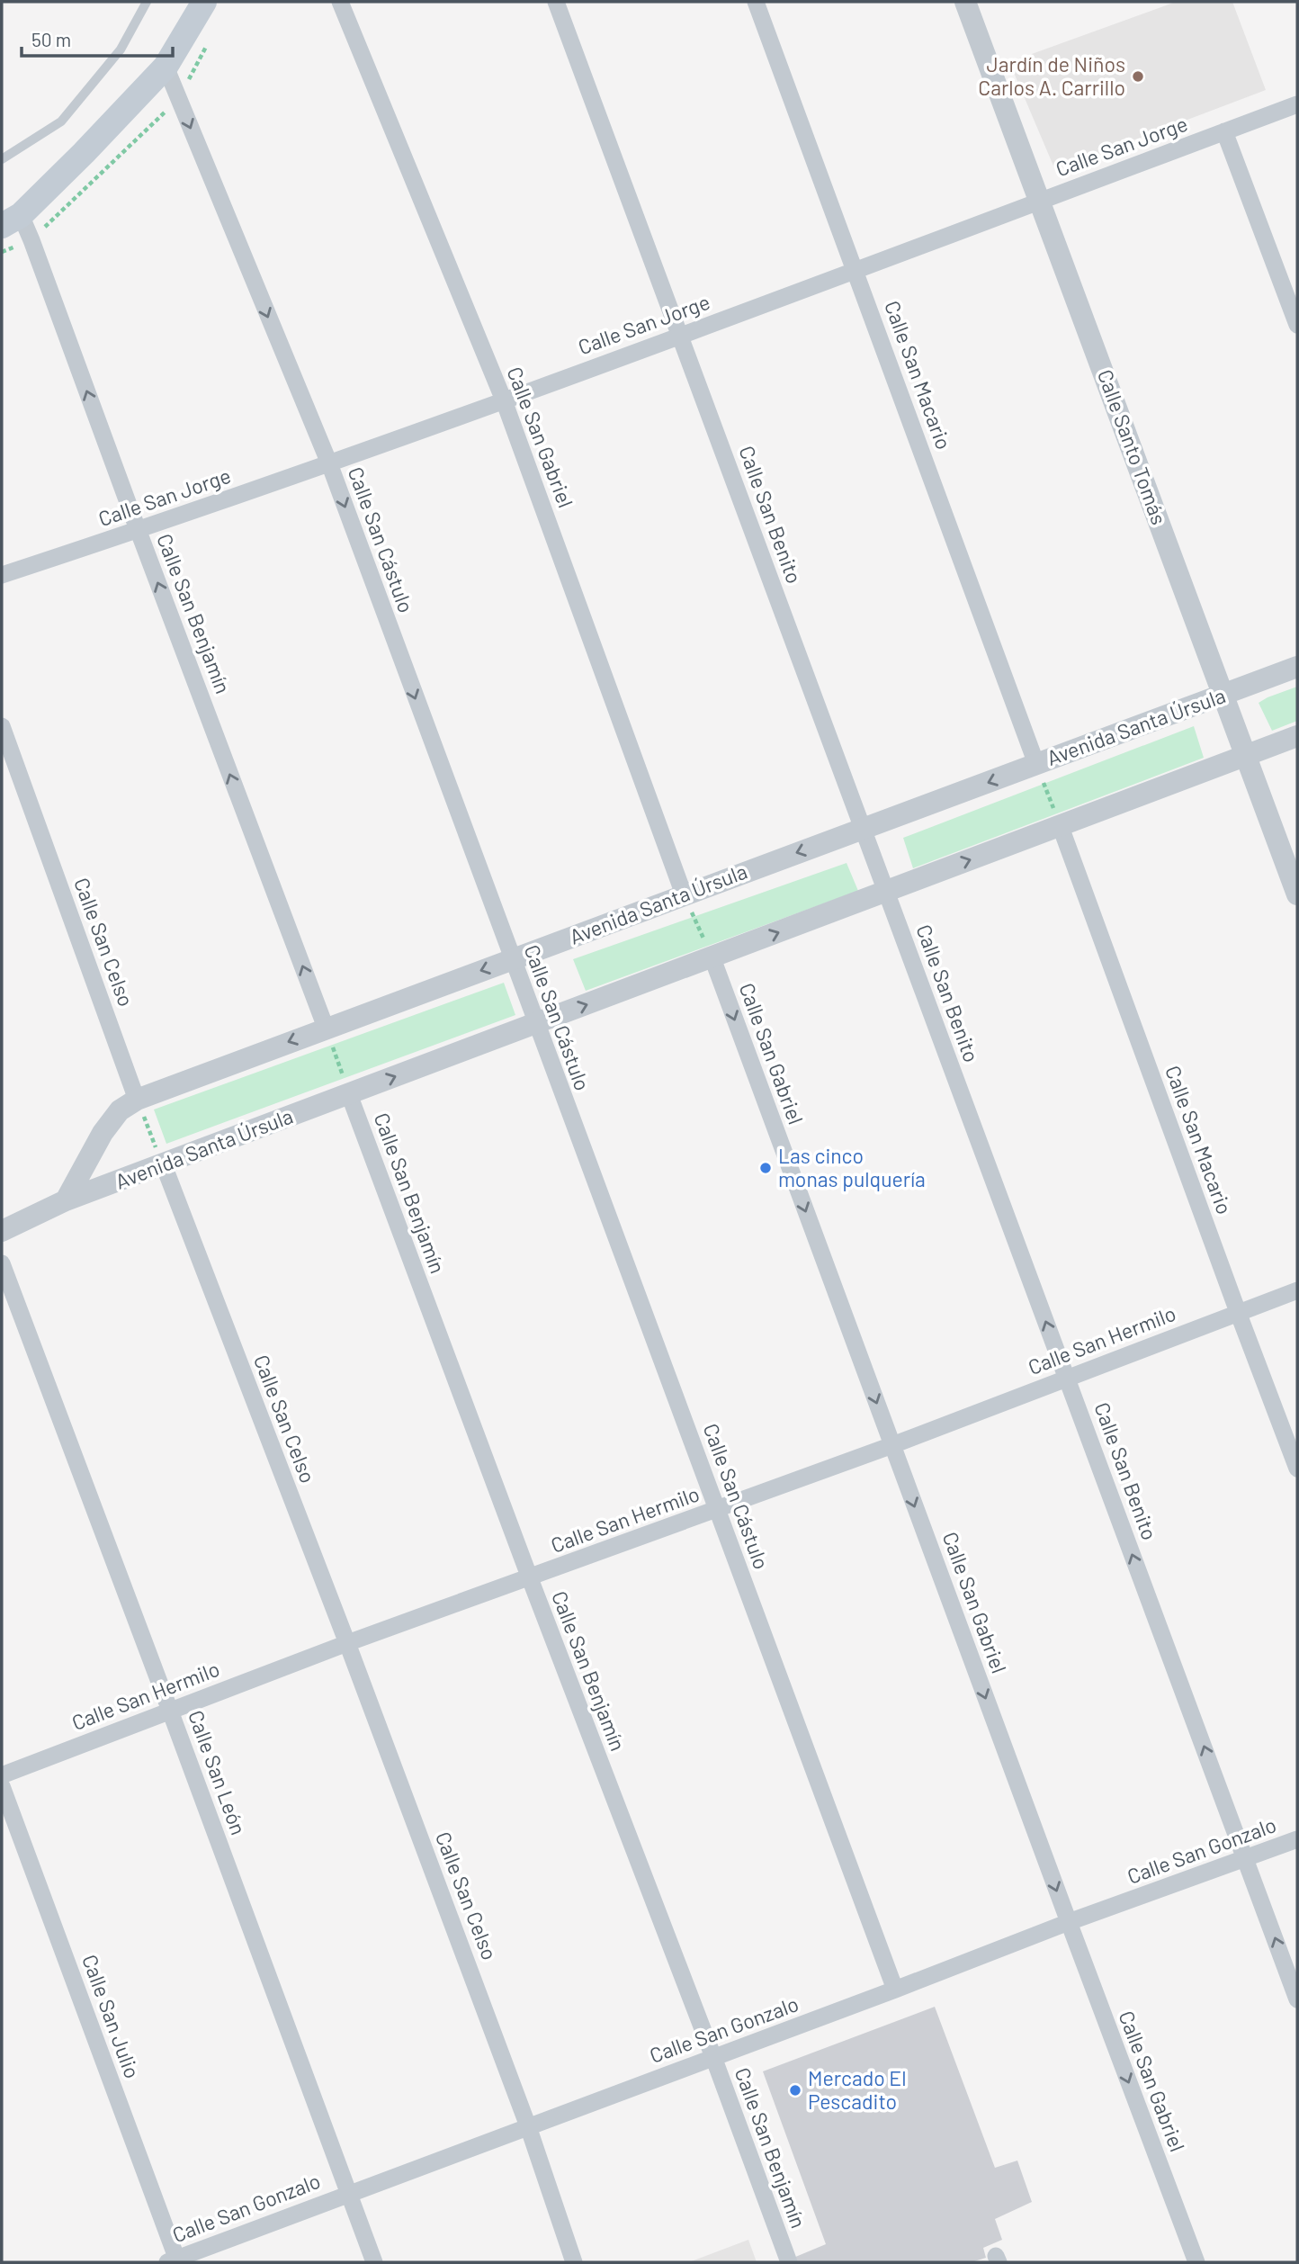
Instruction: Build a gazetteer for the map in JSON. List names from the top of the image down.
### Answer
{
  "streets": {
    "street": [
      "Calle San Jorge",
      "Calle San Macario",
      "Calle San Gabriel",
      "Calle Santo Tomás",
      "Calle San Benito",
      "Calle San Cástulo",
      "Calle San Benjamín",
      "Avenida Santa Úrsula",
      "Calle San Celso",
      "Calle San Hermilo",
      "Calle San León",
      "Calle San Gonzalo",
      "Calle San Julio"
    ]
  },
  "crossings": [
    ["Calle San Jorge", "Calle San Macario"],
    ["Calle San Jorge", "Calle San Gabriel"],
    ["Calle San Jorge", "Calle Santo Tomás"],
    ["Calle San Jorge", "Calle San Benito"],
    ["Calle San Jorge", "Calle San Cástulo"],
    ["Calle San Jorge", "Calle San Benjamín"],
    ["Calle San Macario", "Avenida Santa Úrsula"],
    ["Calle San Macario", "Calle San Hermilo"],
    ["Calle San Gabriel", "Avenida Santa Úrsula"],
    ["Calle San Gabriel", "Calle San Hermilo"],
    ["Calle San Gabriel", "Calle San Gonzalo"],
    ["Calle Santo Tomás", "Avenida Santa Úrsula"],
    ["Calle San Benito", "Avenida Santa Úrsula"],
    ["Calle San Benito", "Calle San Hermilo"],
    ["Calle San Benito", "Calle San Gonzalo"],
    ["Calle San Cástulo", "Avenida Santa Úrsula"],
    ["Calle San Cástulo", "Calle San Hermilo"],
    ["Calle San Cástulo", "Calle San Gonzalo"],
    ["Calle San Benjamín", "Avenida Santa Úrsula"],
    ["Calle San Benjamín", "Calle San Hermilo"],
    ["Calle San Benjamín", "Calle San Gonzalo"],
    ["Avenida Santa Úrsula", "Calle San Celso"],
    ["Calle San Celso", "Calle San Hermilo"],
    ["Calle San Celso", "Calle San Gonzalo"],
    ["Calle San Hermilo", "Calle San León"],
    ["Calle San León", "Calle San Gonzalo"],
    ["Calle San Gonzalo", "Calle San Julio"]
  ],
  "one_way": [
    "Calle San Gabriel",
    "Calle San Benito",
    "Calle San Cástulo",
    "Calle San Benjamín"
  ],
  "places": ["Jardín de Niños Carlos A. Carrillo", "Las cinco monas pulquería", "Mercado El Pescadito"],
  "scale_bar": "50 m"
}
